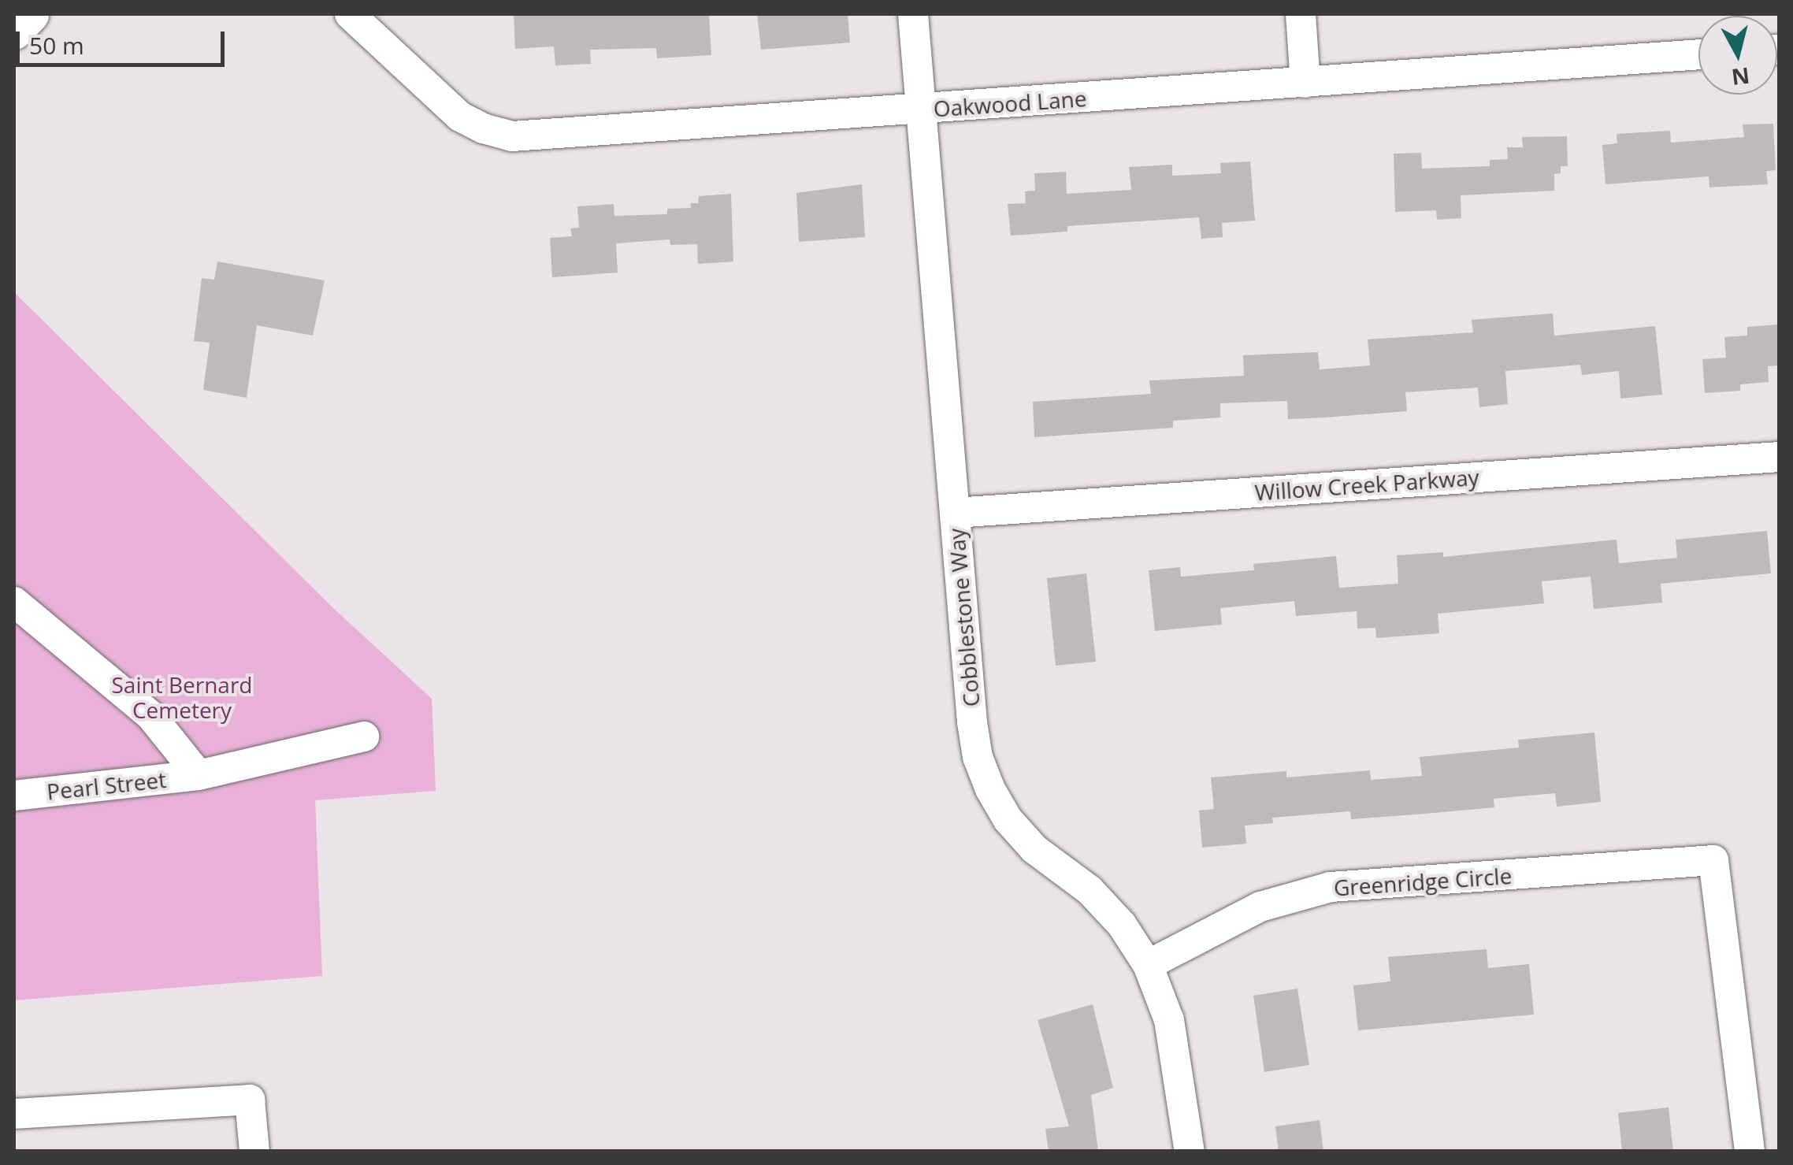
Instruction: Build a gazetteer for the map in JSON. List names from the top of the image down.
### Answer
{
  "streets": {
    "street": [
      "Oakwood Lane",
      "Willow Creek Parkway",
      "Cobblestone Way",
      "Pearl Street",
      "Greenridge Circle"
    ]
  },
  "crossings": [
    ["Oakwood Lane", "Cobblestone Way"],
    ["Willow Creek Parkway", "Cobblestone Way"],
    ["Cobblestone Way", "Greenridge Circle"]
  ],
  "parks": ["Saint Bernard Cemetery"],
  "scale_bar": "50 m",
  "north": "bottom"
}
